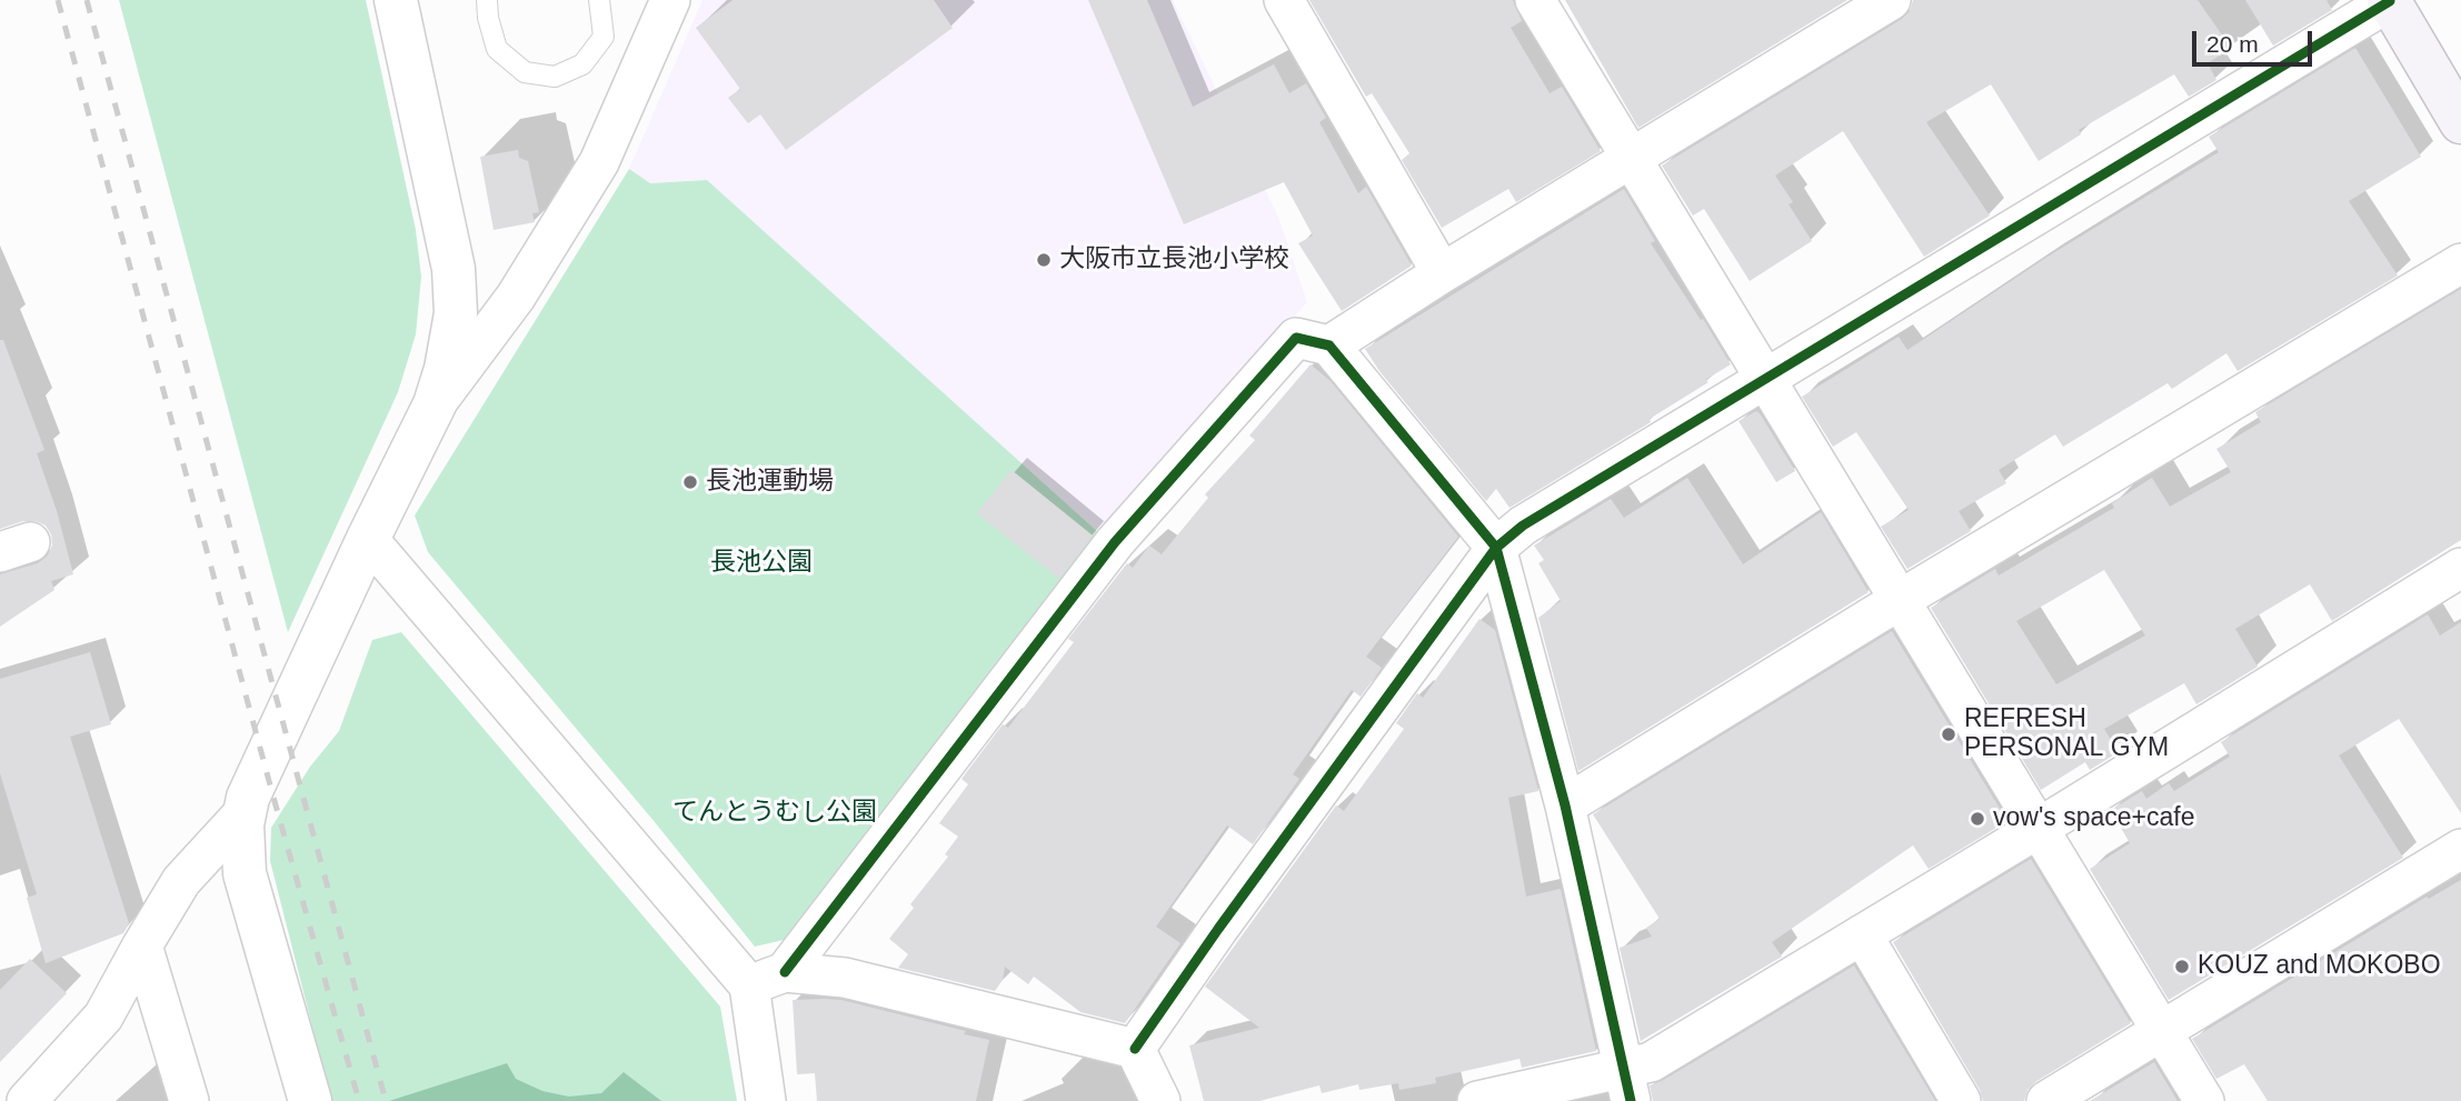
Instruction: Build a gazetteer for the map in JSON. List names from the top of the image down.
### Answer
{
  "parks": ["長池公園", "てんとうむし公園"],
  "places": [
    "大阪市立長池小学校",
    "長池運動場",
    "REFRESH PERSONAL GYM",
    "vow's space+cafe",
    "KOUZ and MOKOBO"
  ],
  "scale_bar": "20 m"
}
